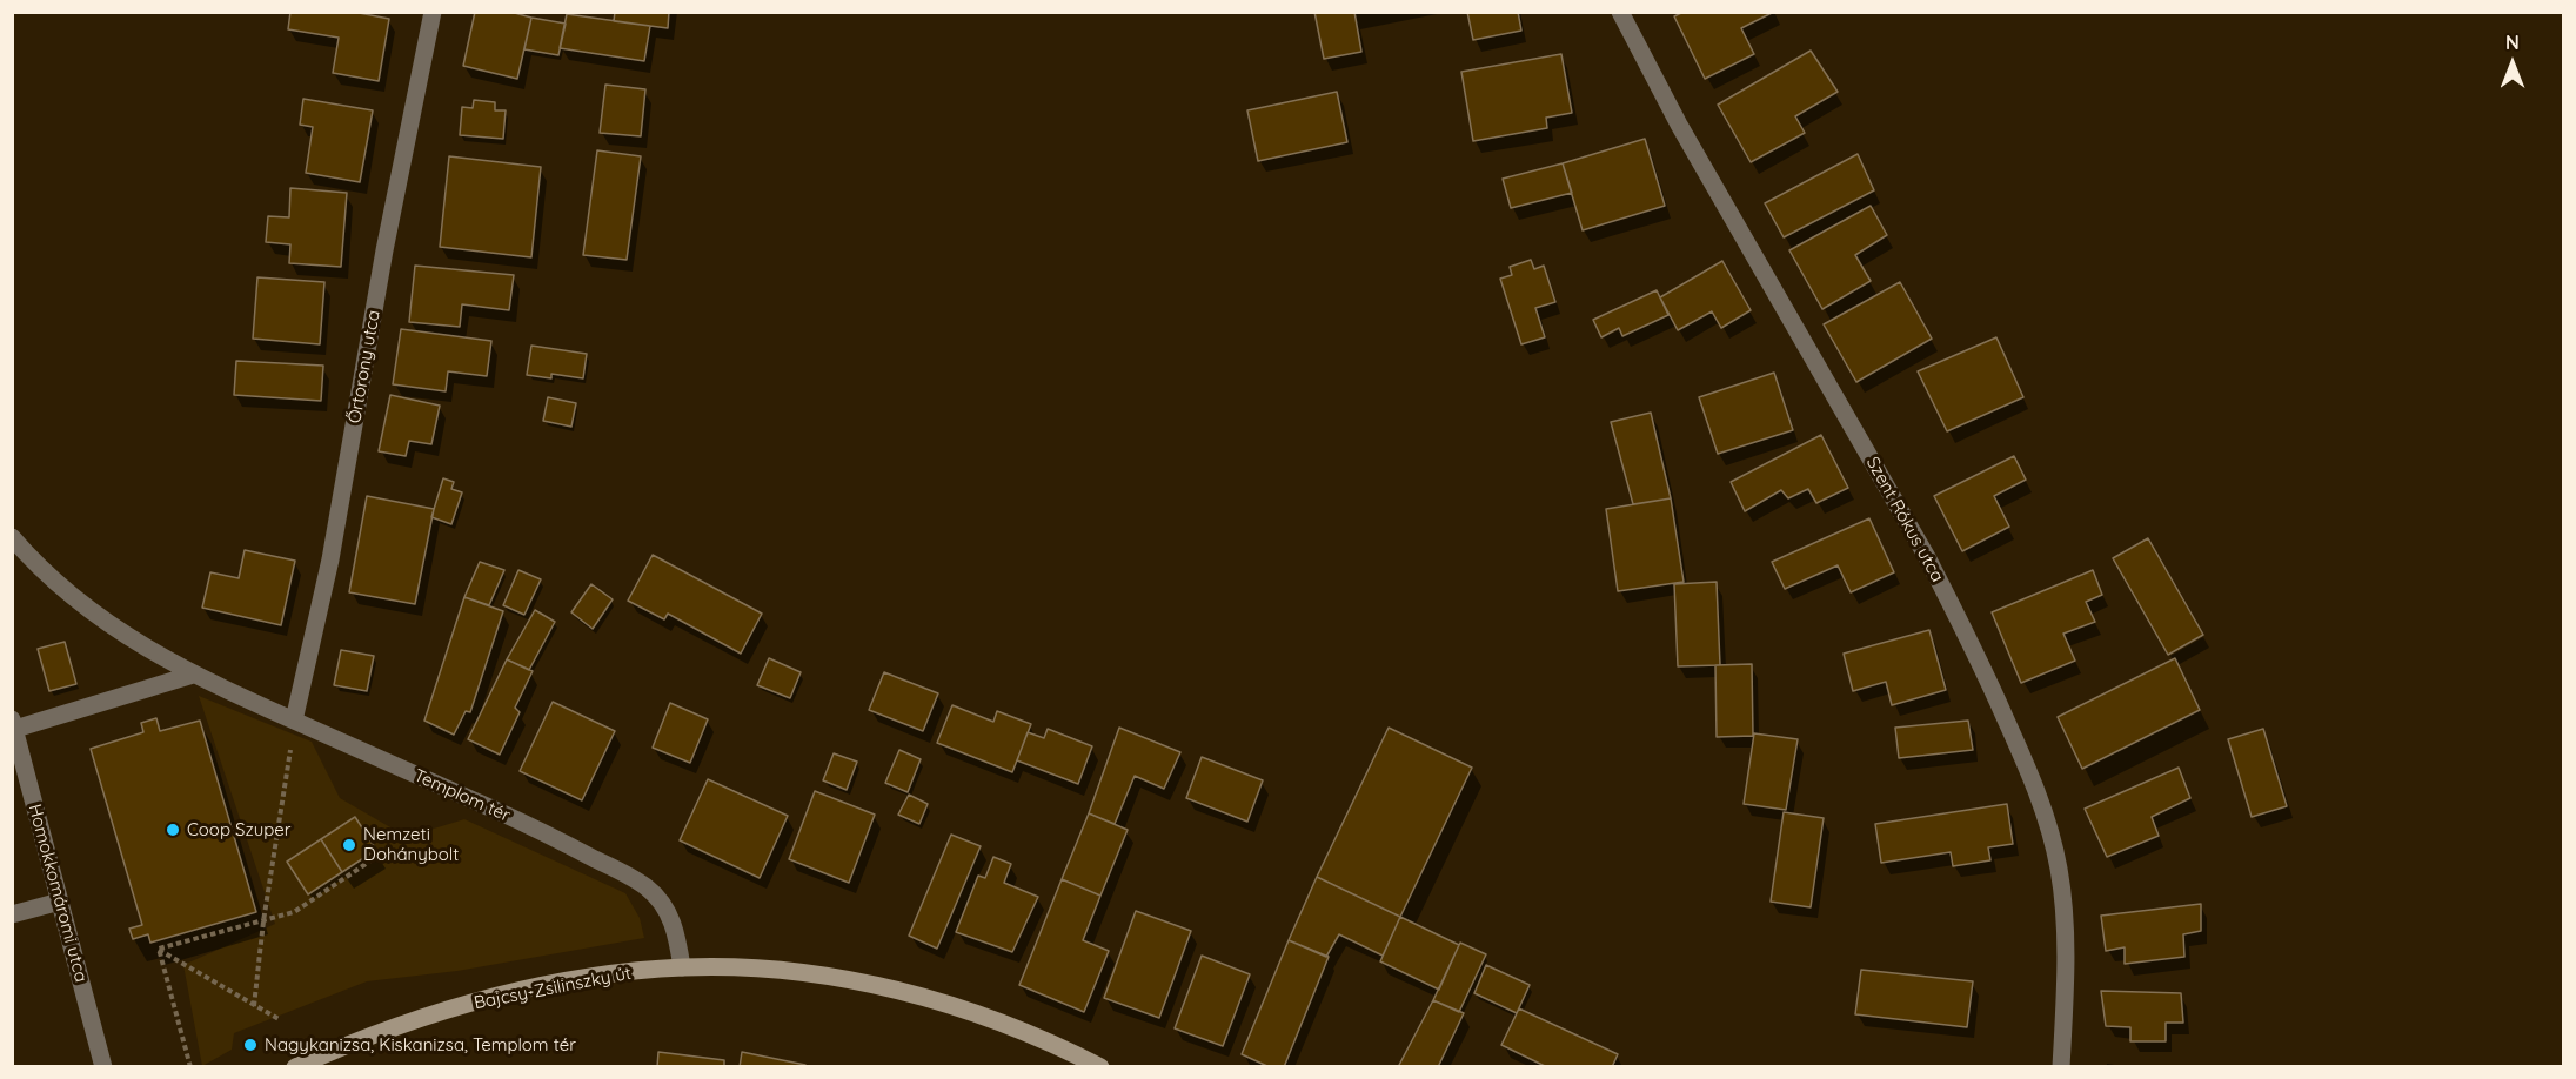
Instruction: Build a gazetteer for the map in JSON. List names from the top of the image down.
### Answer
{
  "streets": {
    "street": [
      "Őrtorony utca",
      "Szent Rókus utca",
      "Templom tér",
      "Homokkomáromi utca",
      "Bajcsy-Zsilinszky út"
    ]
  },
  "crossings": [
    ["Őrtorony utca", "Templom tér"],
    ["Templom tér", "Bajcsy-Zsilinszky út"]
  ],
  "places": ["Coop Szuper", "Nemzeti Dohánybolt", "Nagykanizsa, Kiskanizsa, Templom tér"],
  "north": "top"
}
